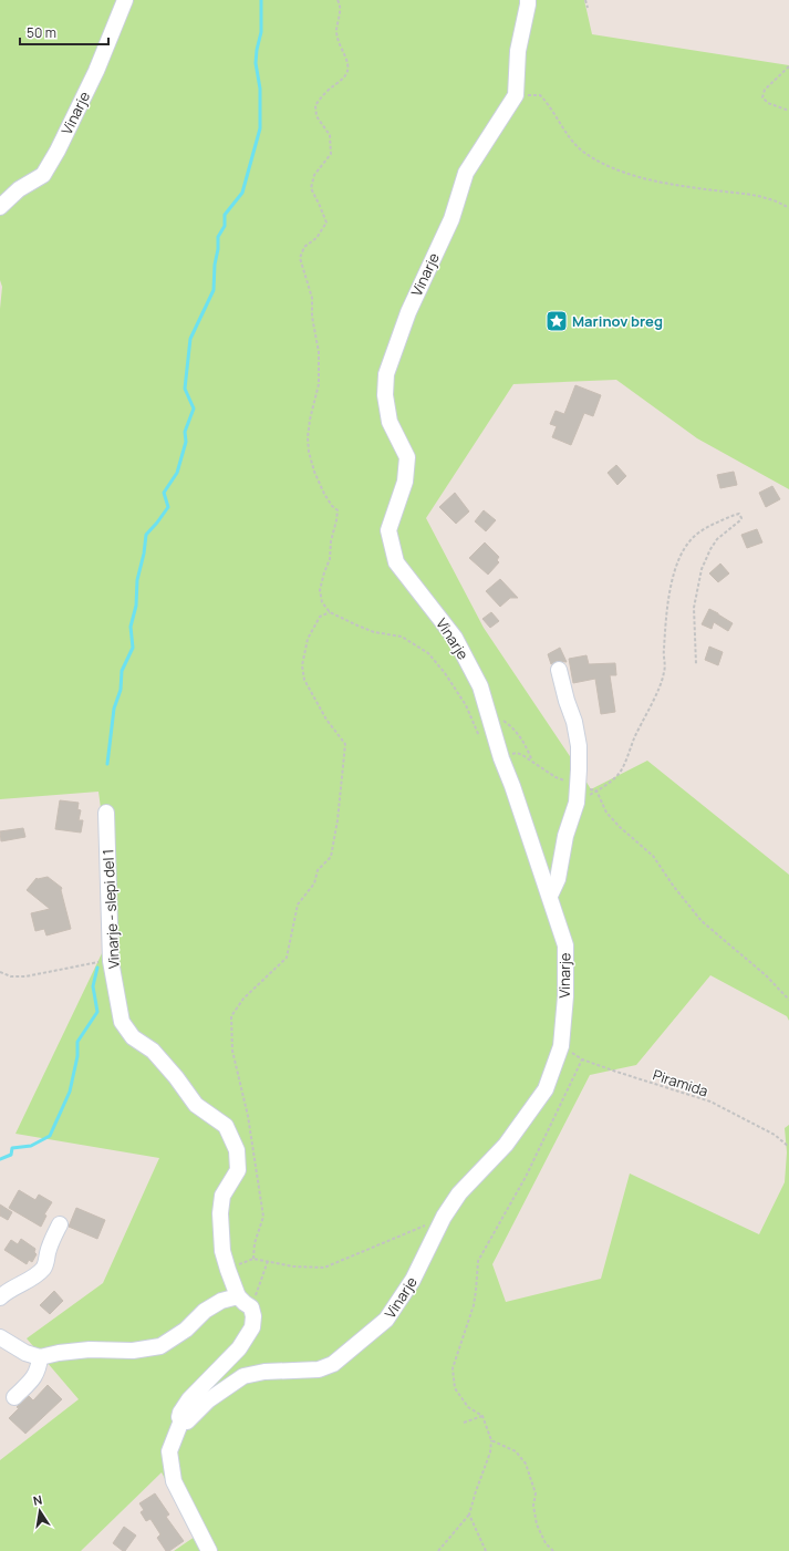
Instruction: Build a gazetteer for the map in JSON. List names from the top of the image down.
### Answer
{
  "streets": {
    "street": ["Vinarje", "Vinarje - slepi del 1"],
    "path": ["Piramida"]
  },
  "crossings": [
    ["Vinarje", "Piramida"]
  ],
  "places": {
    "place": ["Marinov breg"]
  },
  "scale_bar": "50 m",
  "north": "top"
}
